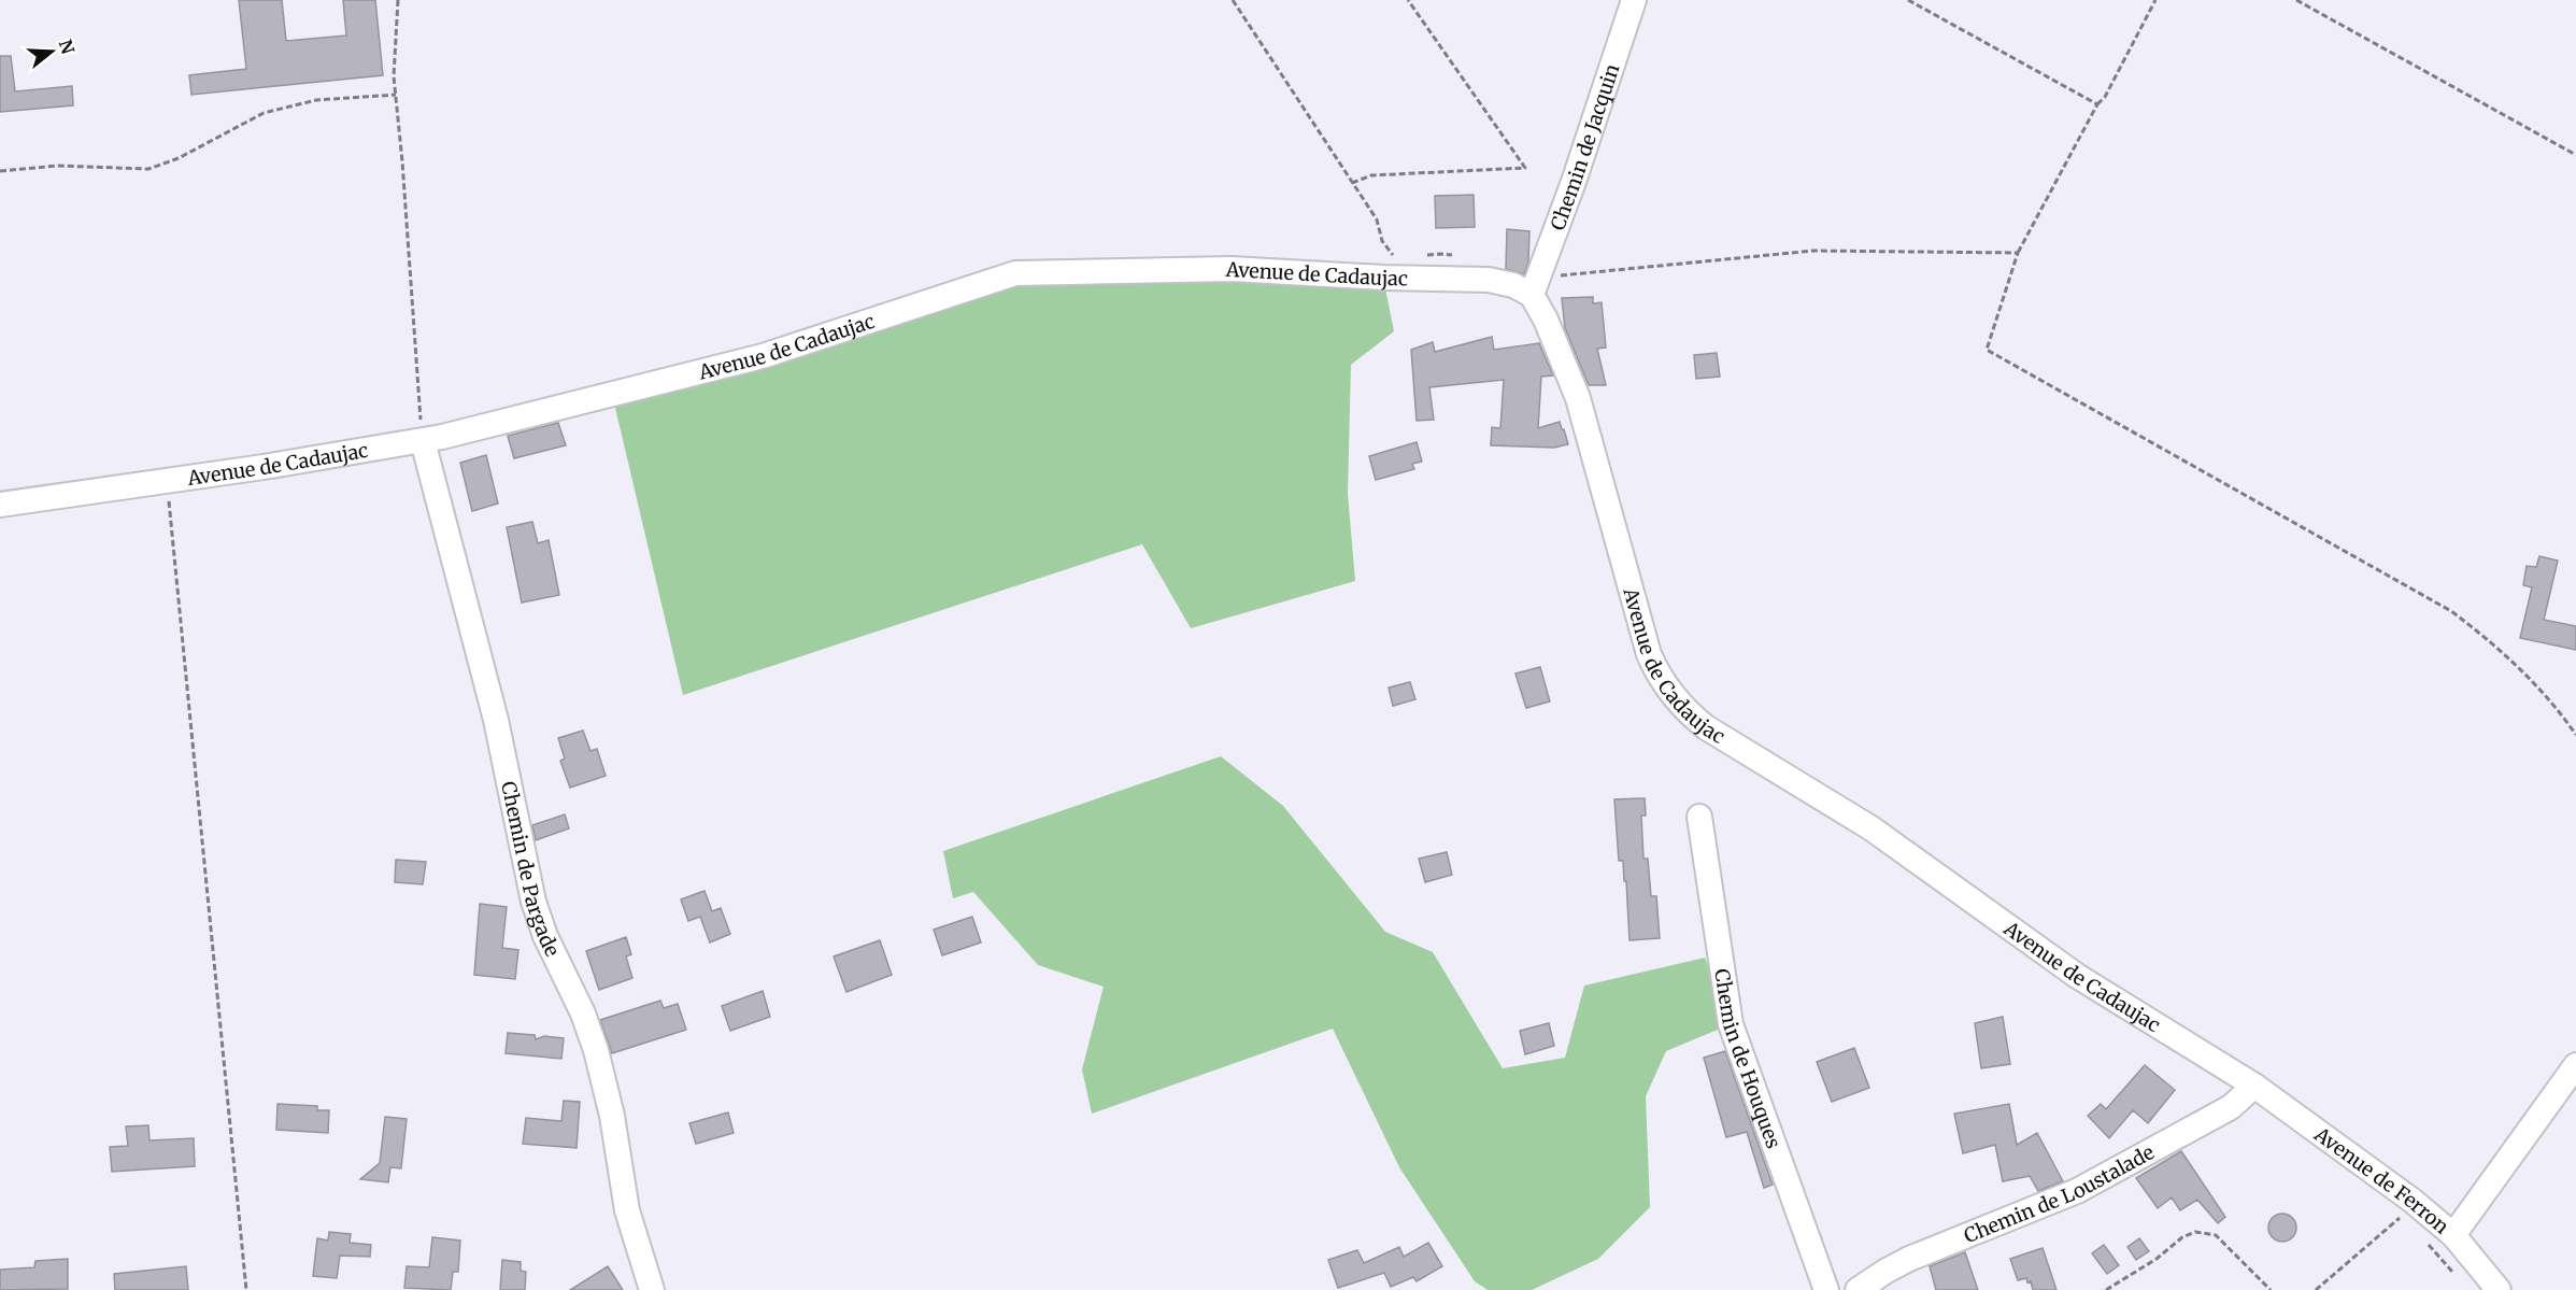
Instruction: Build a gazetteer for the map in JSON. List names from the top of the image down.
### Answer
{
  "streets": {
    "street": [
      "Chemin de Jacquin",
      "Avenue de Cadaujac",
      "Chemin de Pargade",
      "Chemin de Houques",
      "Avenue de Ferron",
      "Chemin de Loustalade"
    ]
  },
  "crossings": [
    ["Chemin de Jacquin", "Avenue de Cadaujac"],
    ["Avenue de Cadaujac", "Chemin de Pargade"],
    ["Avenue de Cadaujac", "Avenue de Ferron"],
    ["Avenue de Cadaujac", "Chemin de Loustalade"],
    ["Avenue de Ferron", "Chemin de Loustalade"]
  ],
  "north": "right"
}
